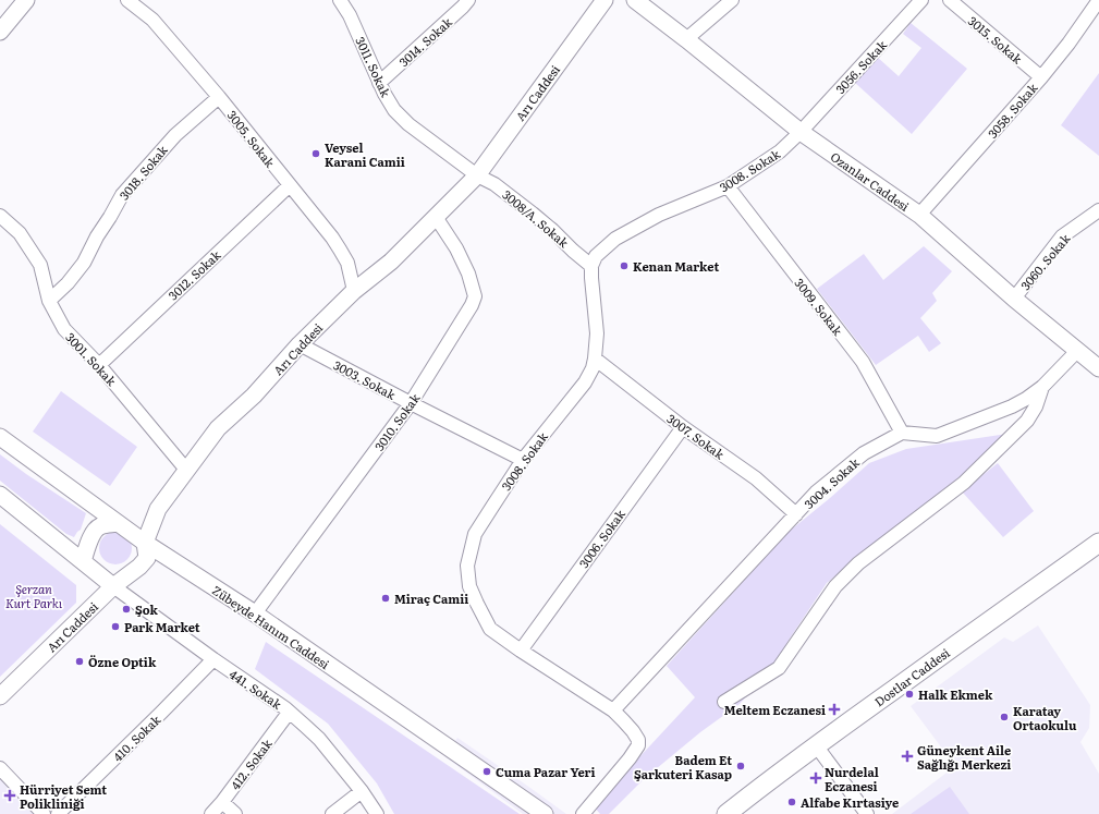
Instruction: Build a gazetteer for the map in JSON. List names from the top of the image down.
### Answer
{
  "streets": {
    "main road": ["Dostlar Caddesi"],
    "street": [
      "3015. Sokak",
      "3014. Sokak",
      "3011. Sokak",
      "3056. Sokak",
      "Arı Caddesi",
      "3058. Sokak",
      "3005. Sokak",
      "3008. Sokak",
      "3018. Sokak",
      "Ozanlar Caddesi",
      "3008/A. Sokak",
      "3060. Sokak",
      "3012. Sokak",
      "3009. Sokak",
      "3001. Sokak",
      "3003. Sokak",
      "3010. Sokak",
      "3007. Sokak",
      "3004. Sokak",
      "3006. Sokak",
      "Zübeyde Hanım Caddesi",
      "441. Sokak",
      "410. Sokak",
      "412. Sokak"
    ]
  },
  "crossings": [
    ["3015. Sokak", "3058. Sokak"],
    ["3014. Sokak", "3011. Sokak"],
    ["3011. Sokak", "Arı Caddesi"],
    ["3011. Sokak", "3008/A. Sokak"],
    ["3056. Sokak", "3008. Sokak"],
    ["3056. Sokak", "Ozanlar Caddesi"],
    ["Arı Caddesi", "3005. Sokak"],
    ["Arı Caddesi", "3008/A. Sokak"],
    ["Arı Caddesi", "3001. Sokak"],
    ["Arı Caddesi", "3003. Sokak"],
    ["Arı Caddesi", "3010. Sokak"],
    ["Arı Caddesi", "Zübeyde Hanım Caddesi"],
    ["Arı Caddesi", "441. Sokak"],
    ["3058. Sokak", "Ozanlar Caddesi"],
    ["3005. Sokak", "3018. Sokak"],
    ["3005. Sokak", "3012. Sokak"],
    ["3008. Sokak", "Ozanlar Caddesi"],
    ["3008. Sokak", "3008/A. Sokak"],
    ["3008. Sokak", "3009. Sokak"],
    ["3008. Sokak", "3003. Sokak"],
    ["3008. Sokak", "3007. Sokak"],
    ["3008. Sokak", "3004. Sokak"],
    ["3008. Sokak", "3006. Sokak"],
    ["3018. Sokak", "3001. Sokak"],
    ["Ozanlar Caddesi", "3060. Sokak"],
    ["3012. Sokak", "3001. Sokak"],
    ["3009. Sokak", "3004. Sokak"],
    ["3003. Sokak", "3010. Sokak"],
    ["3010. Sokak", "Zübeyde Hanım Caddesi"],
    ["3007. Sokak", "3004. Sokak"],
    ["3007. Sokak", "3006. Sokak"],
    ["Zübeyde Hanım Caddesi", "441. Sokak"],
    ["441. Sokak", "410. Sokak"],
    ["441. Sokak", "412. Sokak"]
  ],
  "parks": ["Şerzan Kurt Parkı"],
  "places": {
    "other": [
      "Veysel Karani Camii",
      "Kenan Market",
      "Miraç Camii",
      "Şok",
      "Park Market",
      "Özne Optik",
      "Halk Ekmek",
      "Karatay Ortaokulu",
      "Badem Et Şarkuteri Kasap",
      "Cuma Pazar Yeri",
      "Alfabe Kırtasiye"
    ],
    "health": [
      "Meltem Eczanesi",
      "Güneykent Aile Sağlığı Merkezi",
      "Nurdelal Eczanesi",
      "Hürriyet Semt Polikliniği"
    ]
  }
}
